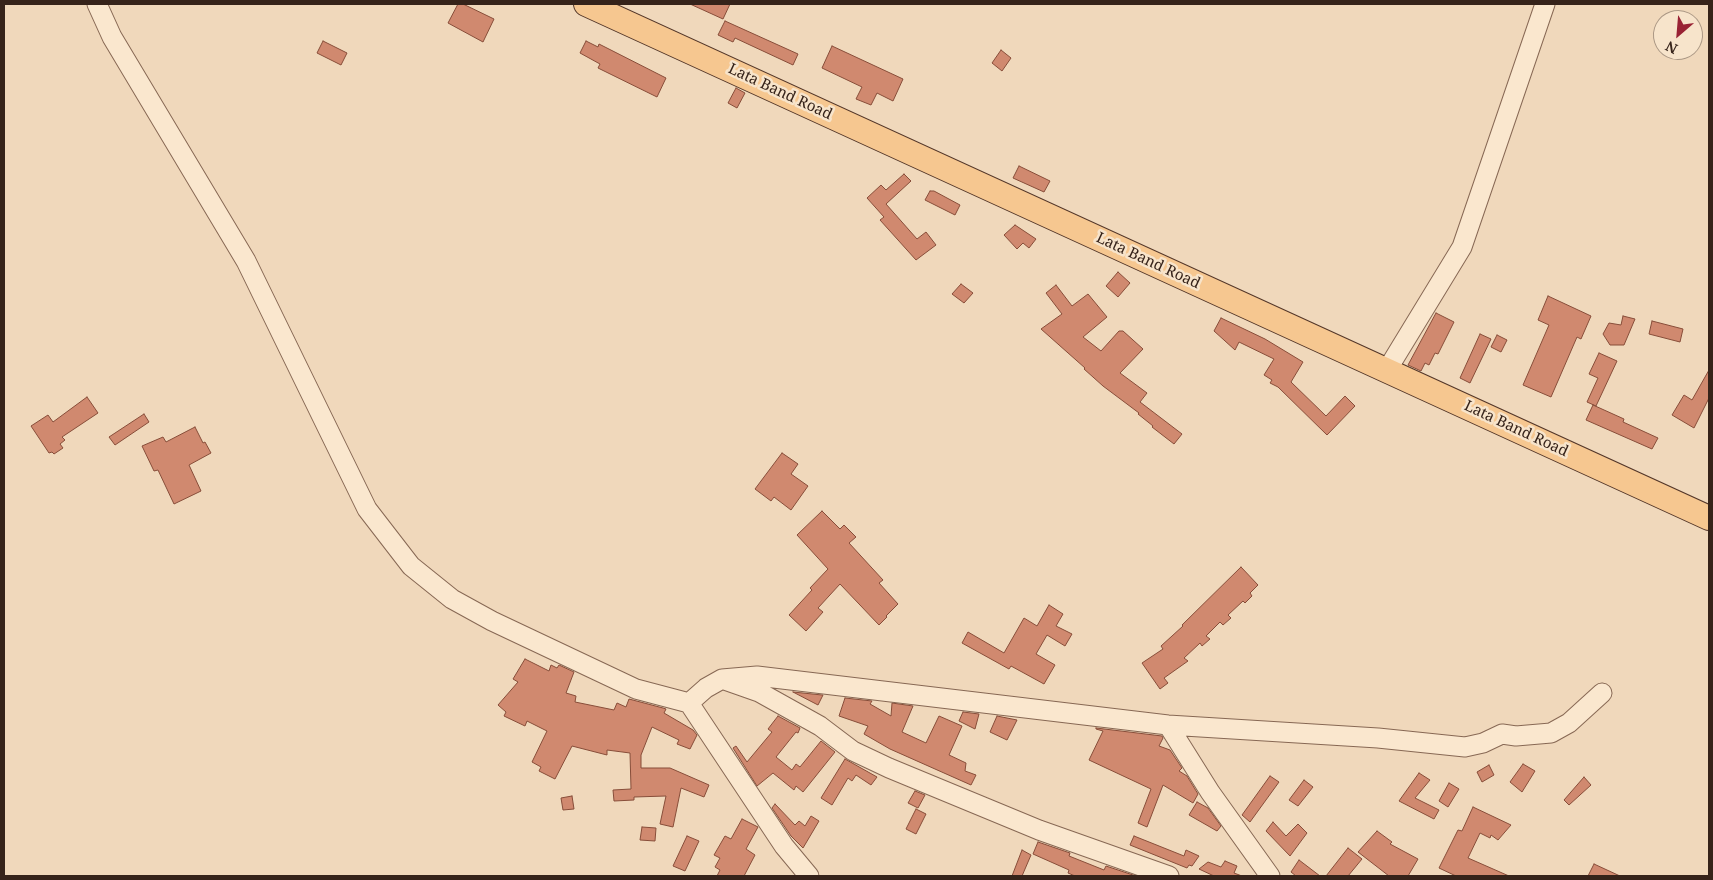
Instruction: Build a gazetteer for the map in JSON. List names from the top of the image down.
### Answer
{
  "streets": {
    "main road": ["Lata Band Road"]
  },
  "north": "bottom left"
}
